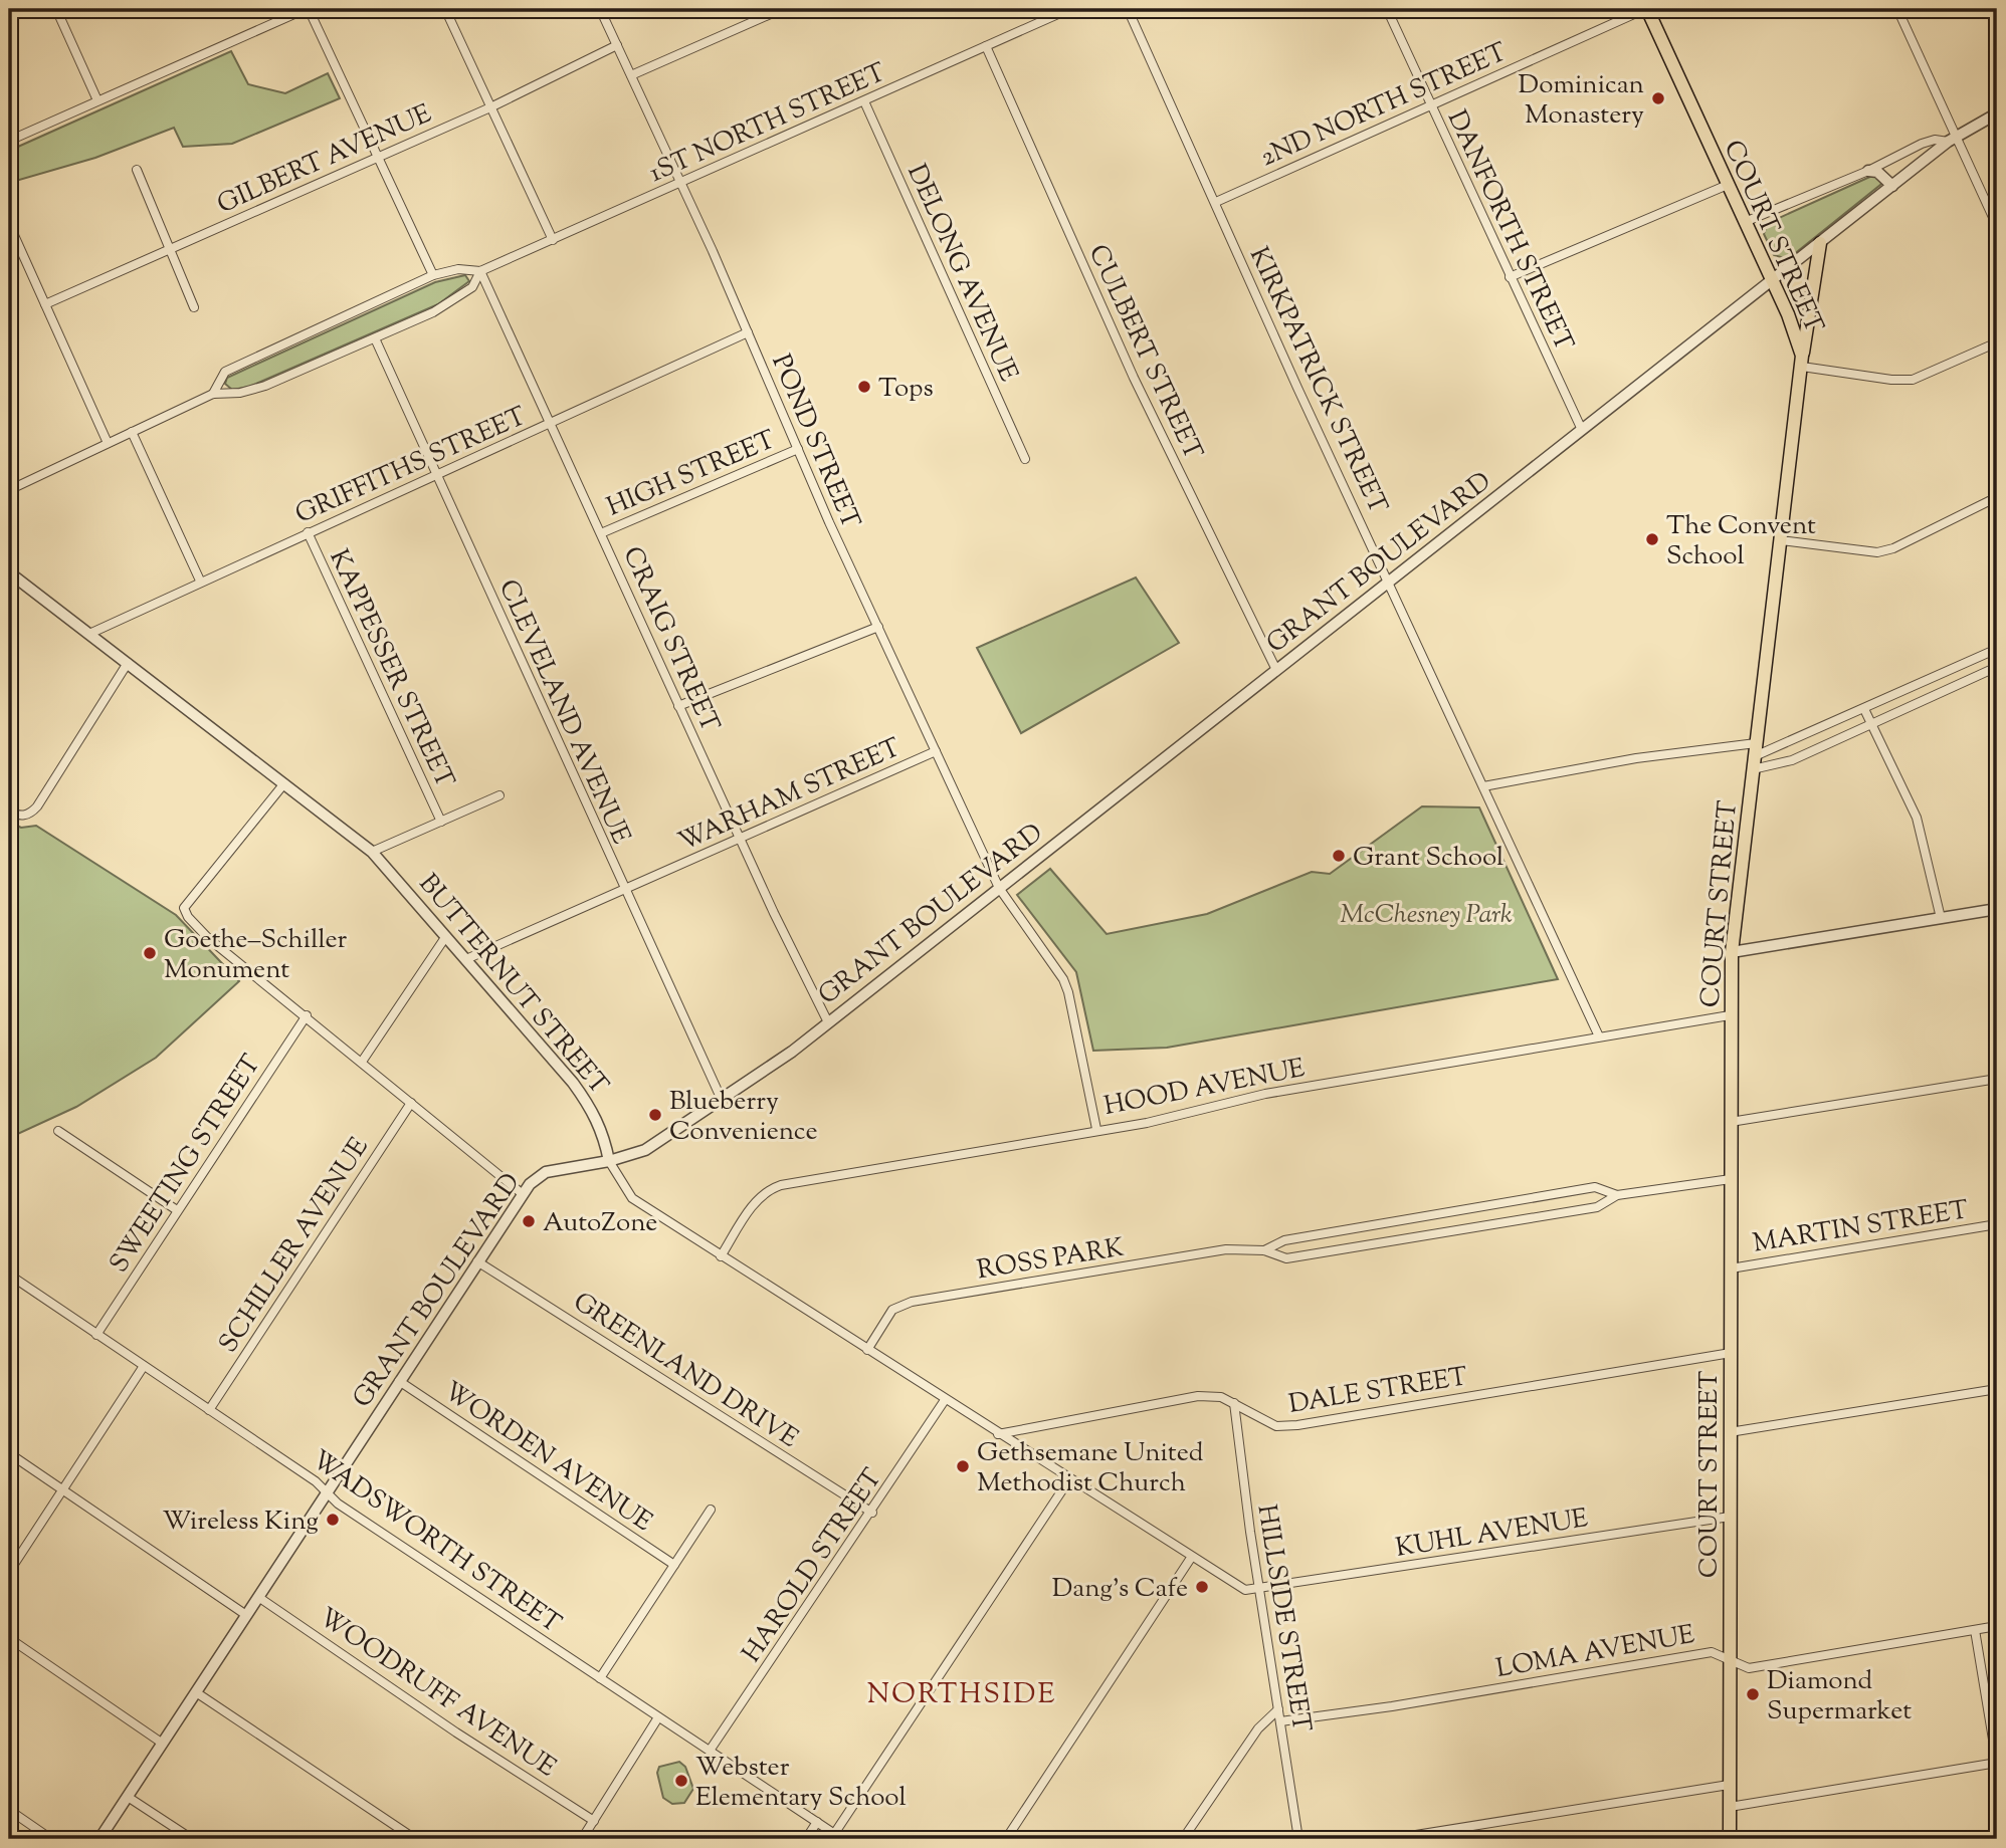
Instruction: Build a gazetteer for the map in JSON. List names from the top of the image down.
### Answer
{
  "streets": {
    "main road": ["COURT STREET"],
    "street": [
      "2ND NORTH STREET",
      "1ST NORTH STREET",
      "GILBERT AVENUE",
      "DANFORTH STREET",
      "DELONG AVENUE",
      "CULBERT STREET",
      "KIRKPATRICK STREET",
      "POND STREET",
      "GRIFFITHS STREET",
      "HIGH STREET",
      "GRANT BOULEVARD",
      "CRAIG STREET",
      "KAPPESSER STREET",
      "CLEVELAND AVENUE",
      "WARHAM STREET",
      "BUTTERNUT STREET",
      "HOOD AVENUE",
      "SWEETING STREET",
      "MARTIN STREET",
      "SCHILLER AVENUE",
      "ROSS PARK",
      "GREENLAND DRIVE",
      "DALE STREET",
      "WORDEN AVENUE",
      "KUHL AVENUE",
      "WADSWORTH STREET",
      "HAROLD STREET",
      "HILLSIDE STREET",
      "LOMA AVENUE",
      "WOODRUFF AVENUE"
    ]
  },
  "crossings": [
    ["2ND NORTH STREET", "DANFORTH STREET"],
    ["2ND NORTH STREET", "COURT STREET"],
    ["2ND NORTH STREET", "KIRKPATRICK STREET"],
    ["1ST NORTH STREET", "DELONG AVENUE"],
    ["1ST NORTH STREET", "CULBERT STREET"],
    ["1ST NORTH STREET", "POND STREET"],
    ["1ST NORTH STREET", "CRAIG STREET"],
    ["1ST NORTH STREET", "CLEVELAND AVENUE"],
    ["GILBERT AVENUE", "POND STREET"],
    ["DANFORTH STREET", "GRANT BOULEVARD"],
    ["COURT STREET", "GRANT BOULEVARD"],
    ["COURT STREET", "HOOD AVENUE"],
    ["COURT STREET", "MARTIN STREET"],
    ["COURT STREET", "ROSS PARK"],
    ["COURT STREET", "DALE STREET"],
    ["COURT STREET", "KUHL AVENUE"],
    ["COURT STREET", "LOMA AVENUE"],
    ["CULBERT STREET", "GRANT BOULEVARD"],
    ["KIRKPATRICK STREET", "GRANT BOULEVARD"],
    ["KIRKPATRICK STREET", "HOOD AVENUE"],
    ["POND STREET", "GRIFFITHS STREET"],
    ["POND STREET", "HIGH STREET"],
    ["POND STREET", "GRANT BOULEVARD"],
    ["POND STREET", "WARHAM STREET"],
    ["POND STREET", "HOOD AVENUE"],
    ["GRIFFITHS STREET", "CRAIG STREET"],
    ["GRIFFITHS STREET", "KAPPESSER STREET"],
    ["GRIFFITHS STREET", "CLEVELAND AVENUE"],
    ["GRIFFITHS STREET", "BUTTERNUT STREET"],
    ["HIGH STREET", "CRAIG STREET"],
    ["GRANT BOULEVARD", "CRAIG STREET"],
    ["GRANT BOULEVARD", "CLEVELAND AVENUE"],
    ["GRANT BOULEVARD", "BUTTERNUT STREET"],
    ["GRANT BOULEVARD", "GREENLAND DRIVE"],
    ["GRANT BOULEVARD", "WORDEN AVENUE"],
    ["GRANT BOULEVARD", "WADSWORTH STREET"],
    ["GRANT BOULEVARD", "WOODRUFF AVENUE"],
    ["CRAIG STREET", "WARHAM STREET"],
    ["CLEVELAND AVENUE", "WARHAM STREET"],
    ["WARHAM STREET", "BUTTERNUT STREET"],
    ["BUTTERNUT STREET", "HOOD AVENUE"],
    ["BUTTERNUT STREET", "ROSS PARK"],
    ["BUTTERNUT STREET", "DALE STREET"],
    ["BUTTERNUT STREET", "KUHL AVENUE"],
    ["BUTTERNUT STREET", "HAROLD STREET"],
    ["BUTTERNUT STREET", "HILLSIDE STREET"],
    ["SWEETING STREET", "WADSWORTH STREET"],
    ["SCHILLER AVENUE", "WADSWORTH STREET"],
    ["GREENLAND DRIVE", "HAROLD STREET"],
    ["DALE STREET", "HILLSIDE STREET"],
    ["KUHL AVENUE", "HILLSIDE STREET"],
    ["WADSWORTH STREET", "HAROLD STREET"],
    ["HILLSIDE STREET", "LOMA AVENUE"]
  ],
  "districts": ["NORTHSIDE"],
  "parks": ["McChesney Park"],
  "places": [
    "Dominican Monastery",
    "Tops",
    "The Convent School",
    "Grant School",
    "Goethe–Schiller Monument",
    "Blueberry Convenience",
    "AutoZone",
    "Gethsemane United Methodist Church",
    "Wireless King",
    "Dang's Cafe",
    "Diamond Supermarket",
    "Webster Elementary School"
  ]
}
